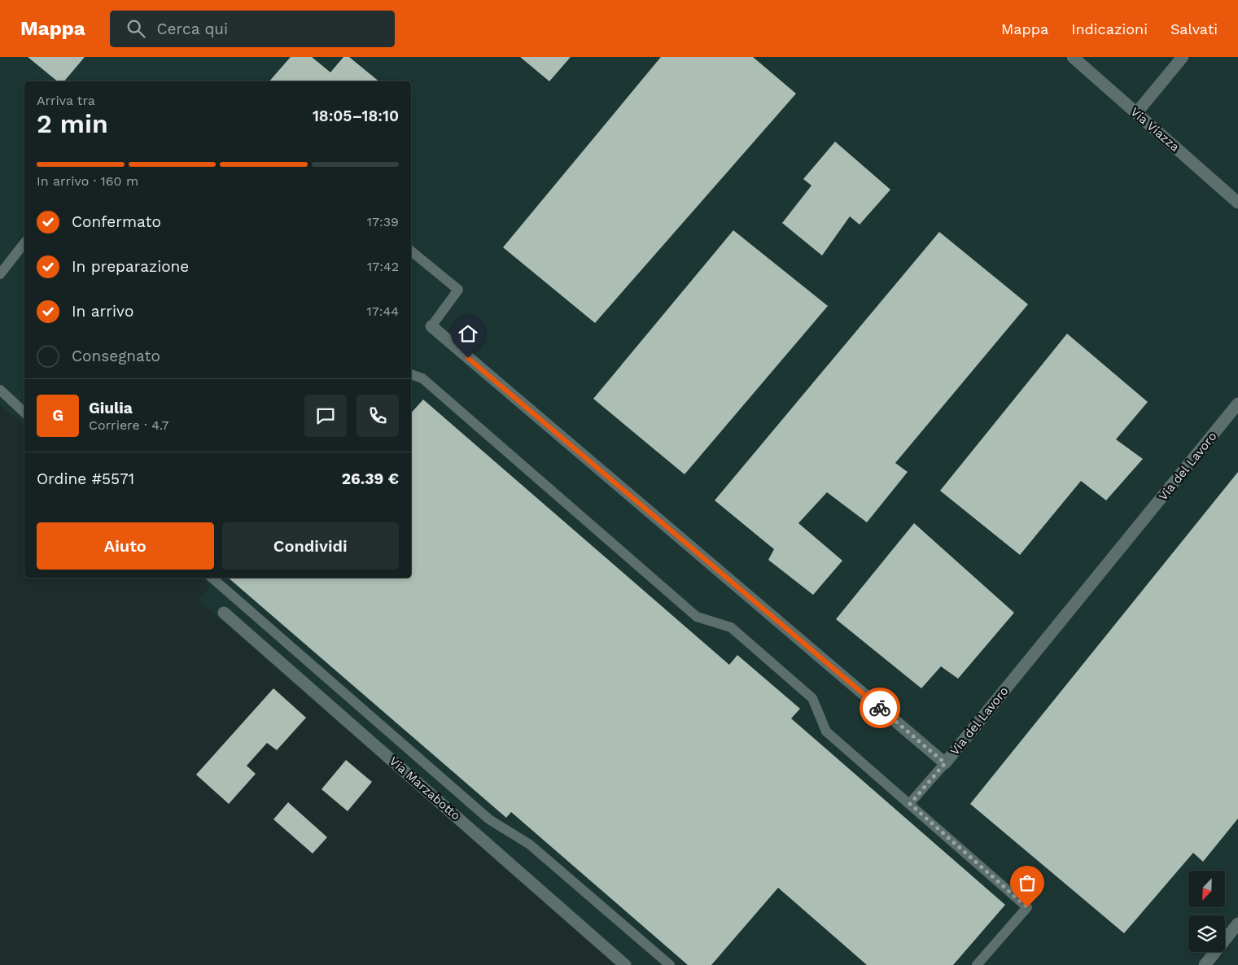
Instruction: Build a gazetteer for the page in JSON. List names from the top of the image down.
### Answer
{
  "streets": {
    "street": ["Via Viazza", "Via del Lavoro", "Via Marzabotto"]
  },
  "north": "bottom left",
  "page": {
    "header": "Mappa",
    "search": "Cerca qui",
    "nav": ["Mappa", "Indicazioni", "Salvati"],
    "heading": ["2 min", "Arriva tra", "18:05–18:10"],
    "panel": [
      "Giulia",
      "Corriere · 4.7",
      "Ordine #5571",
      "26.39 €"
    ],
    "bar": "In arrivo · 160 m",
    "list": [
      ["Confermato", "17:39"],
      ["In preparazione", "17:42"],
      ["In arrivo", "17:44"],
      "Consegnato"
    ],
    "round": "G",
    "buttons": ["Aiuto", "Condividi"]
  }
}
